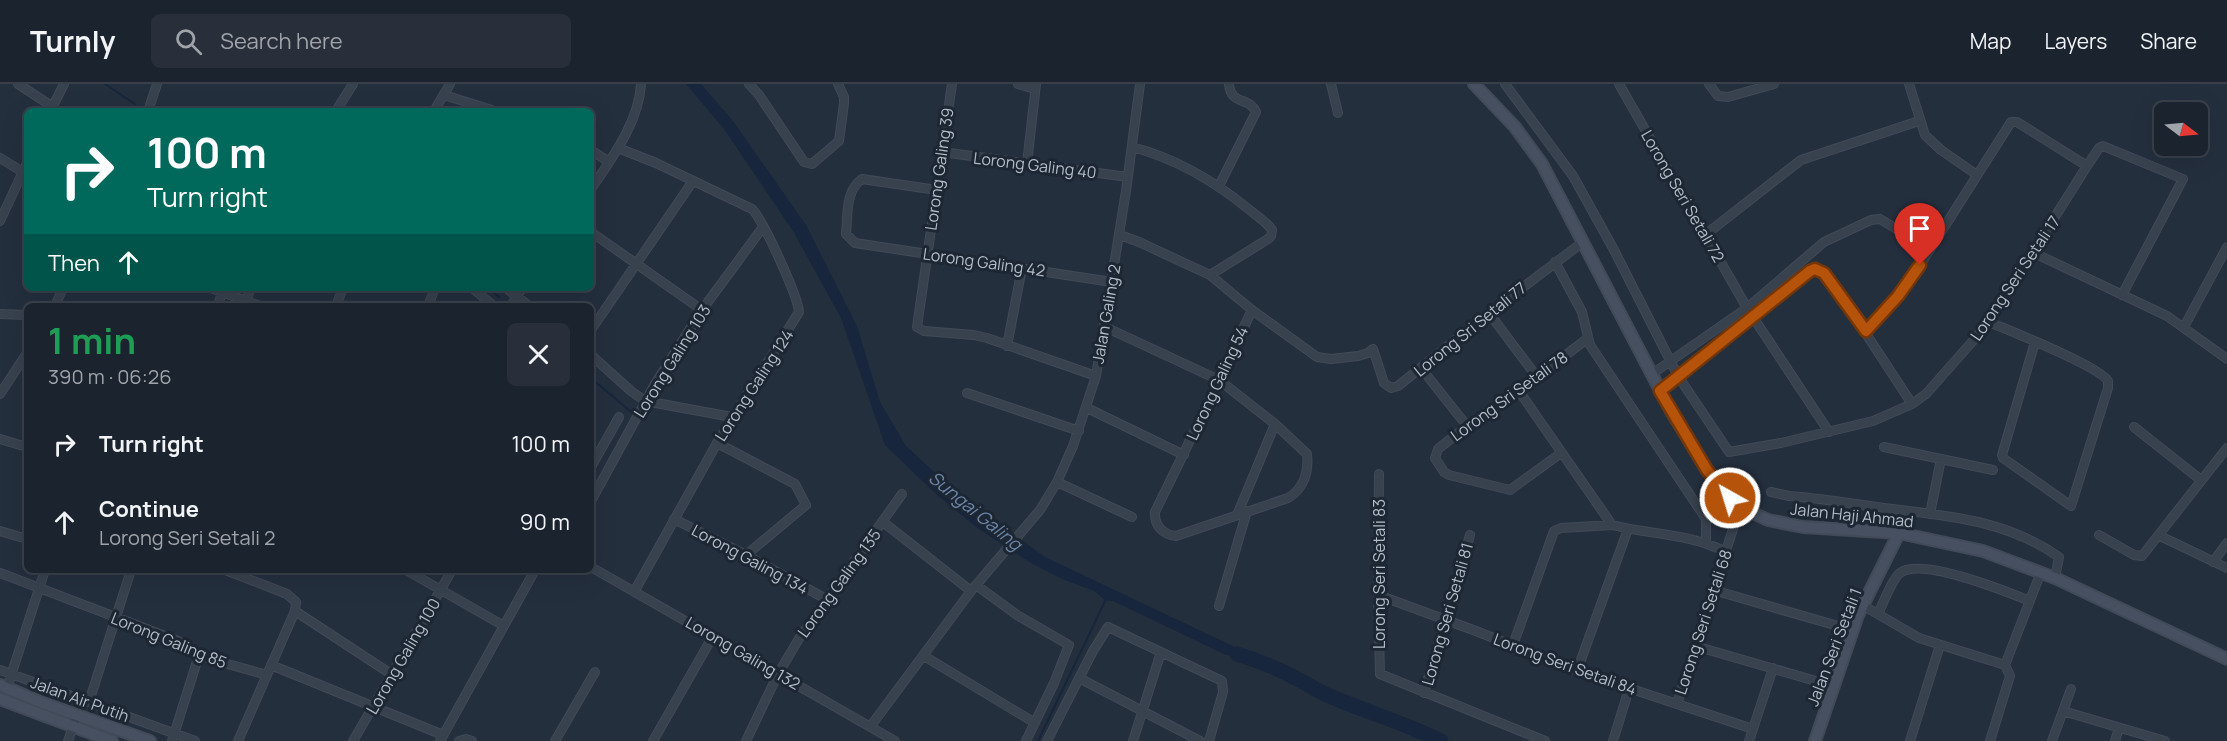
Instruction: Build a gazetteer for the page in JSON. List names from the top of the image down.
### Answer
{
  "streets": {
    "street": [
      "Lorong Galing 40",
      "Lorong Galing 39",
      "Lorong Seri Setali 72",
      "Lorong Galing 42",
      "Lorong Seri Setali 17",
      "Jalan Galing 2",
      "Lorong Sri Setali 77",
      "Lorong Galing 103",
      "Lorong Galing 54",
      "Lorong Galing 124",
      "Lorong Sri Setali 78",
      "Jalan Haji Ahmad",
      "Lorong Galing 134",
      "Lorong Seri Setali 83",
      "Lorong Galing 135",
      "Lorong Seri Setali 81",
      "Lorong Seri Setali 68",
      "Lorong Galing 85",
      "Jalan Seri Setali 1",
      "Lorong Galing 132",
      "Lorong Galing 100",
      "Lorong Seri Setali 84",
      "Jalan Air Putih"
    ]
  },
  "crossings": [
    ["Lorong Galing 40", "Lorong Galing 39"],
    ["Lorong Galing 40", "Jalan Galing 2"],
    ["Lorong Galing 39", "Lorong Galing 42"],
    ["Lorong Seri Setali 72", "Lorong Seri Setali 17"],
    ["Lorong Galing 42", "Jalan Galing 2"],
    ["Jalan Galing 2", "Lorong Galing 132"],
    ["Lorong Sri Setali 77", "Lorong Galing 54"],
    ["Lorong Sri Setali 77", "Jalan Haji Ahmad"],
    ["Lorong Galing 103", "Lorong Galing 124"],
    ["Lorong Galing 124", "Lorong Galing 134"],
    ["Lorong Galing 124", "Lorong Galing 132"],
    ["Jalan Haji Ahmad", "Lorong Seri Setali 68"],
    ["Jalan Haji Ahmad", "Jalan Seri Setali 1"],
    ["Lorong Galing 134", "Lorong Galing 135"],
    ["Lorong Seri Setali 83", "Lorong Seri Setali 81"],
    ["Lorong Seri Setali 83", "Lorong Seri Setali 84"],
    ["Lorong Galing 135", "Lorong Galing 132"],
    ["Lorong Seri Setali 81", "Lorong Seri Setali 84"],
    ["Lorong Seri Setali 68", "Lorong Seri Setali 84"]
  ],
  "water": ["Sungai Galing"],
  "north": "right",
  "page": {
    "header": "Turnly",
    "search": "Search here",
    "nav": ["Map", "Layers", "Share"],
    "turn": ["100 m", "Turn right"],
    "then": "Then",
    "heading": ["1 min", "390 m · 06:26"],
    "list": [
      {
        "name": "Turn right",
        "value": "100 m"
      },
      {
        "name": "Continue",
        "note": "Lorong Seri Setali 2",
        "value": "90 m"
      }
    ]
  }
}
